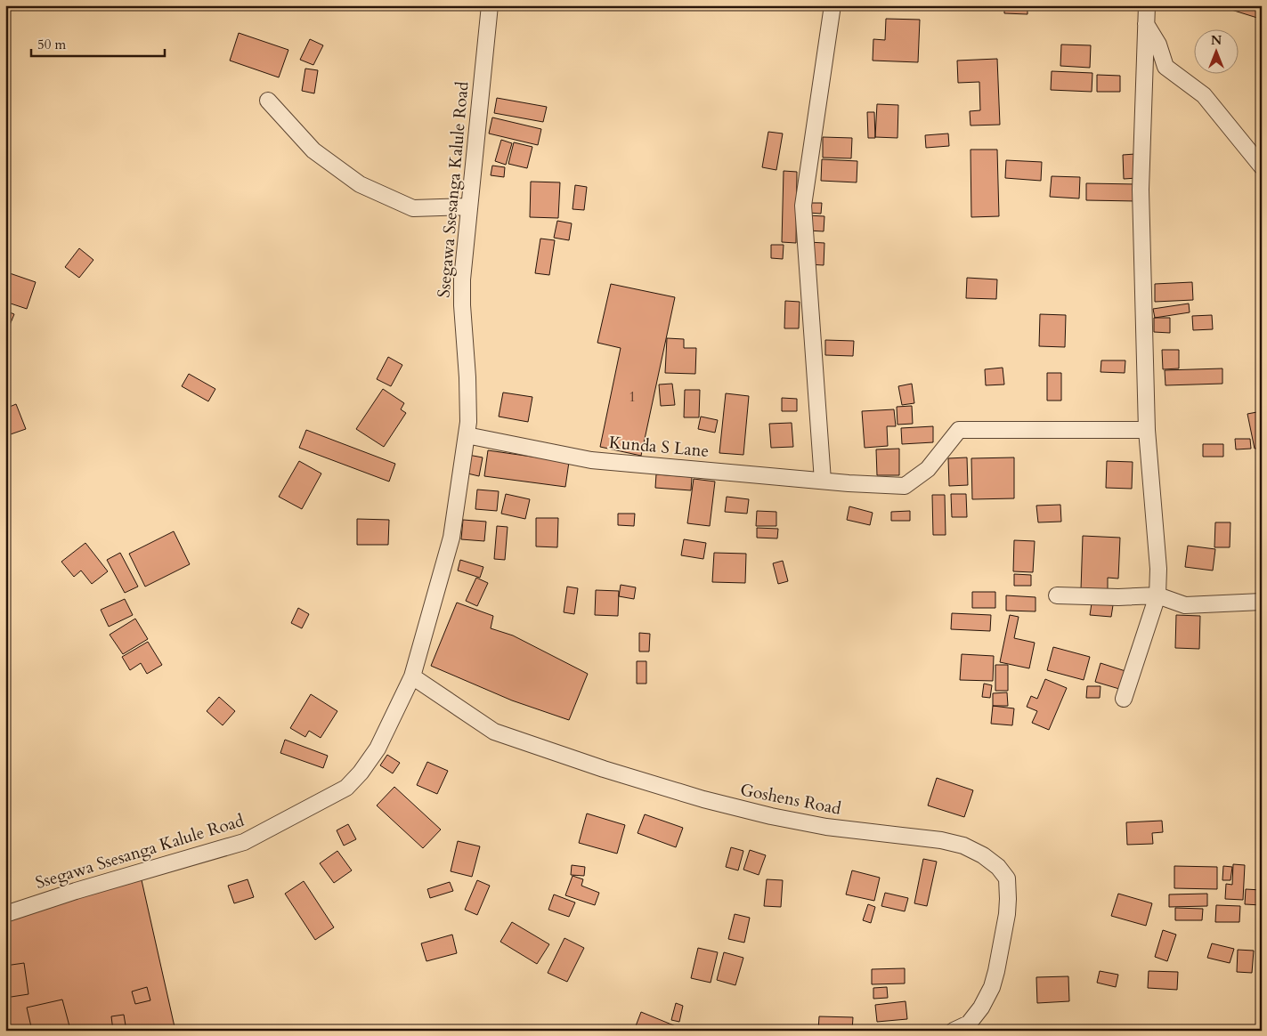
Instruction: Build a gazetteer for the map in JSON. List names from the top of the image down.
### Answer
{
  "streets": {
    "street": ["Ssegawa Ssesanga Kalule Road", "Kunda S Lane", "Goshens Road"]
  },
  "crossings": [
    ["Ssegawa Ssesanga Kalule Road", "Kunda S Lane"],
    ["Ssegawa Ssesanga Kalule Road", "Goshens Road"]
  ],
  "house_numbers": ["1"],
  "scale_bar": "50 m",
  "north": "top"
}
